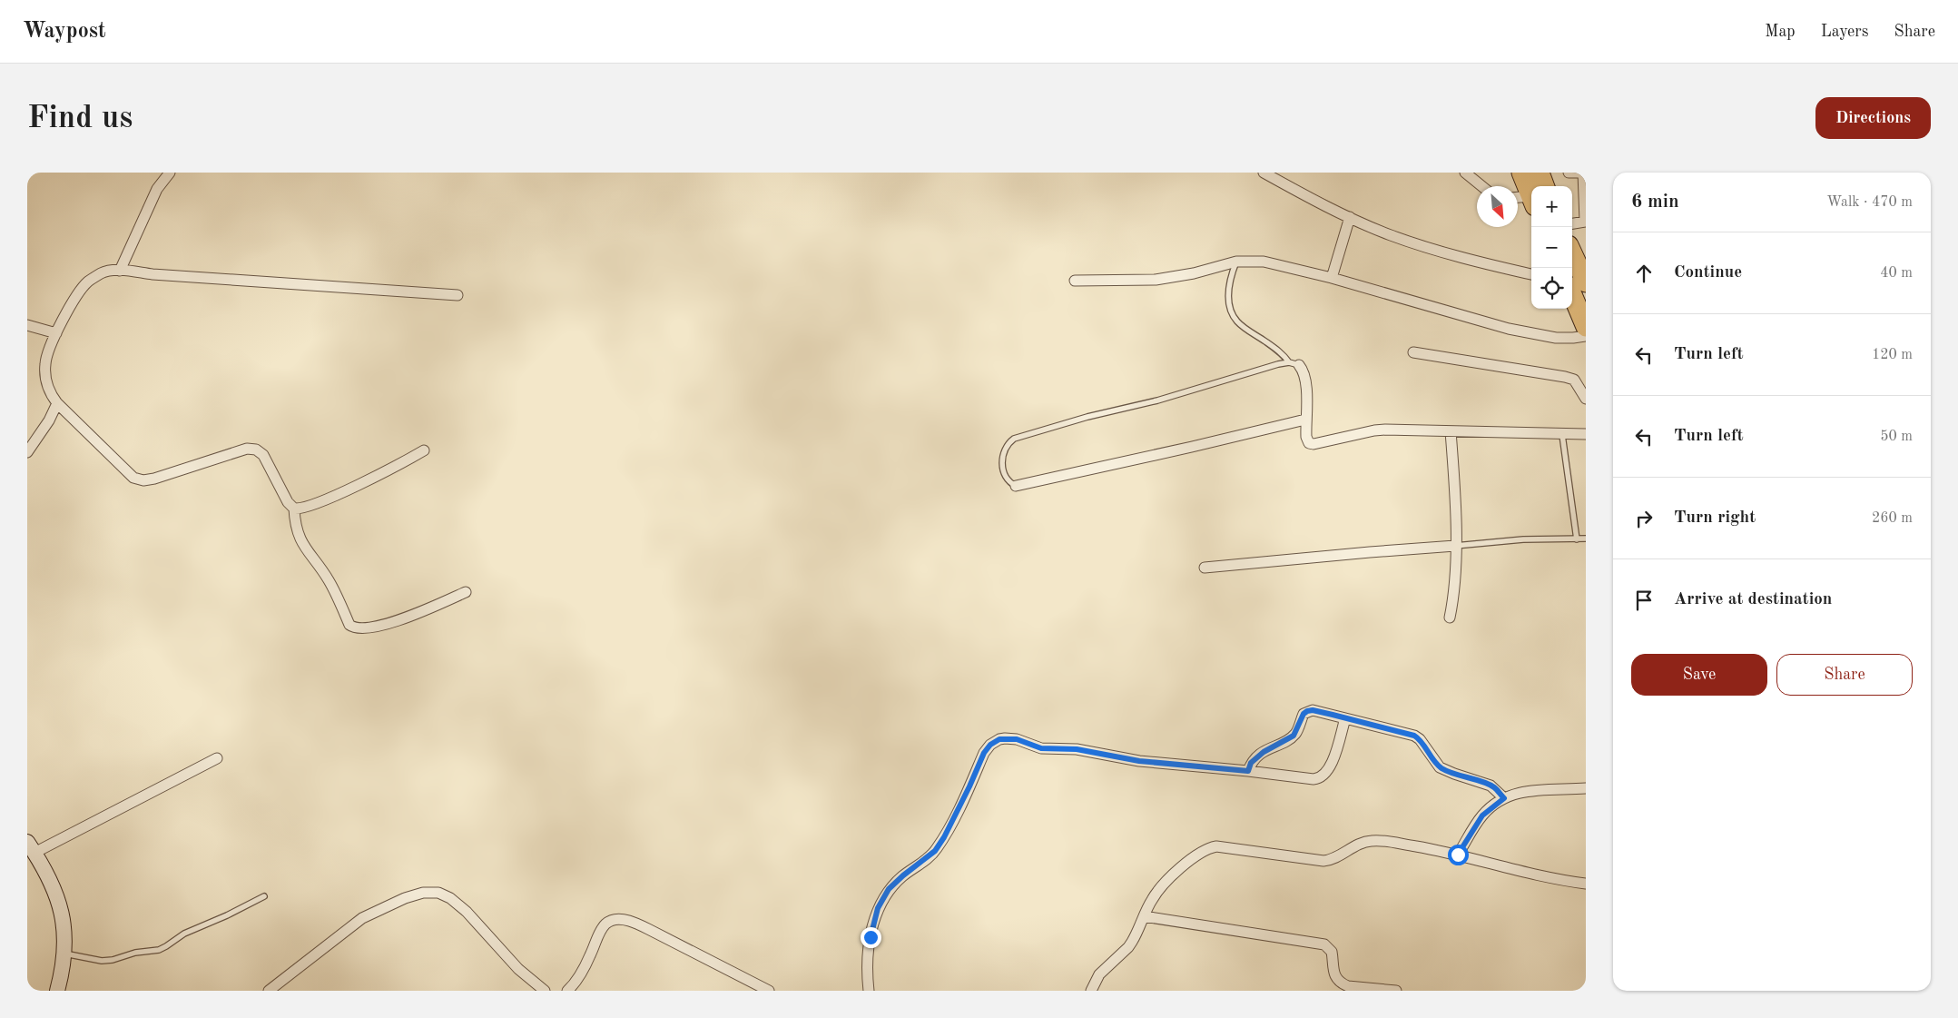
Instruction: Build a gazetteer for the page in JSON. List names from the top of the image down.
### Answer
{
  "north": "bottom right",
  "page": {
    "header": "Waypost",
    "nav": ["Map", "Layers", "Share"],
    "buttons": [
      "Directions",
      ["Save", "Share"]
    ],
    "title": "Find us",
    "heading": ["6 min", "Walk · 470 m"],
    "map_buttons": ["+", "−"],
    "list": [
      ["Continue", "40 m"],
      ["Turn left", "120 m"],
      ["Turn left", "50 m"],
      ["Turn right", "260 m"],
      "Arrive at destination"
    ]
  }
}
